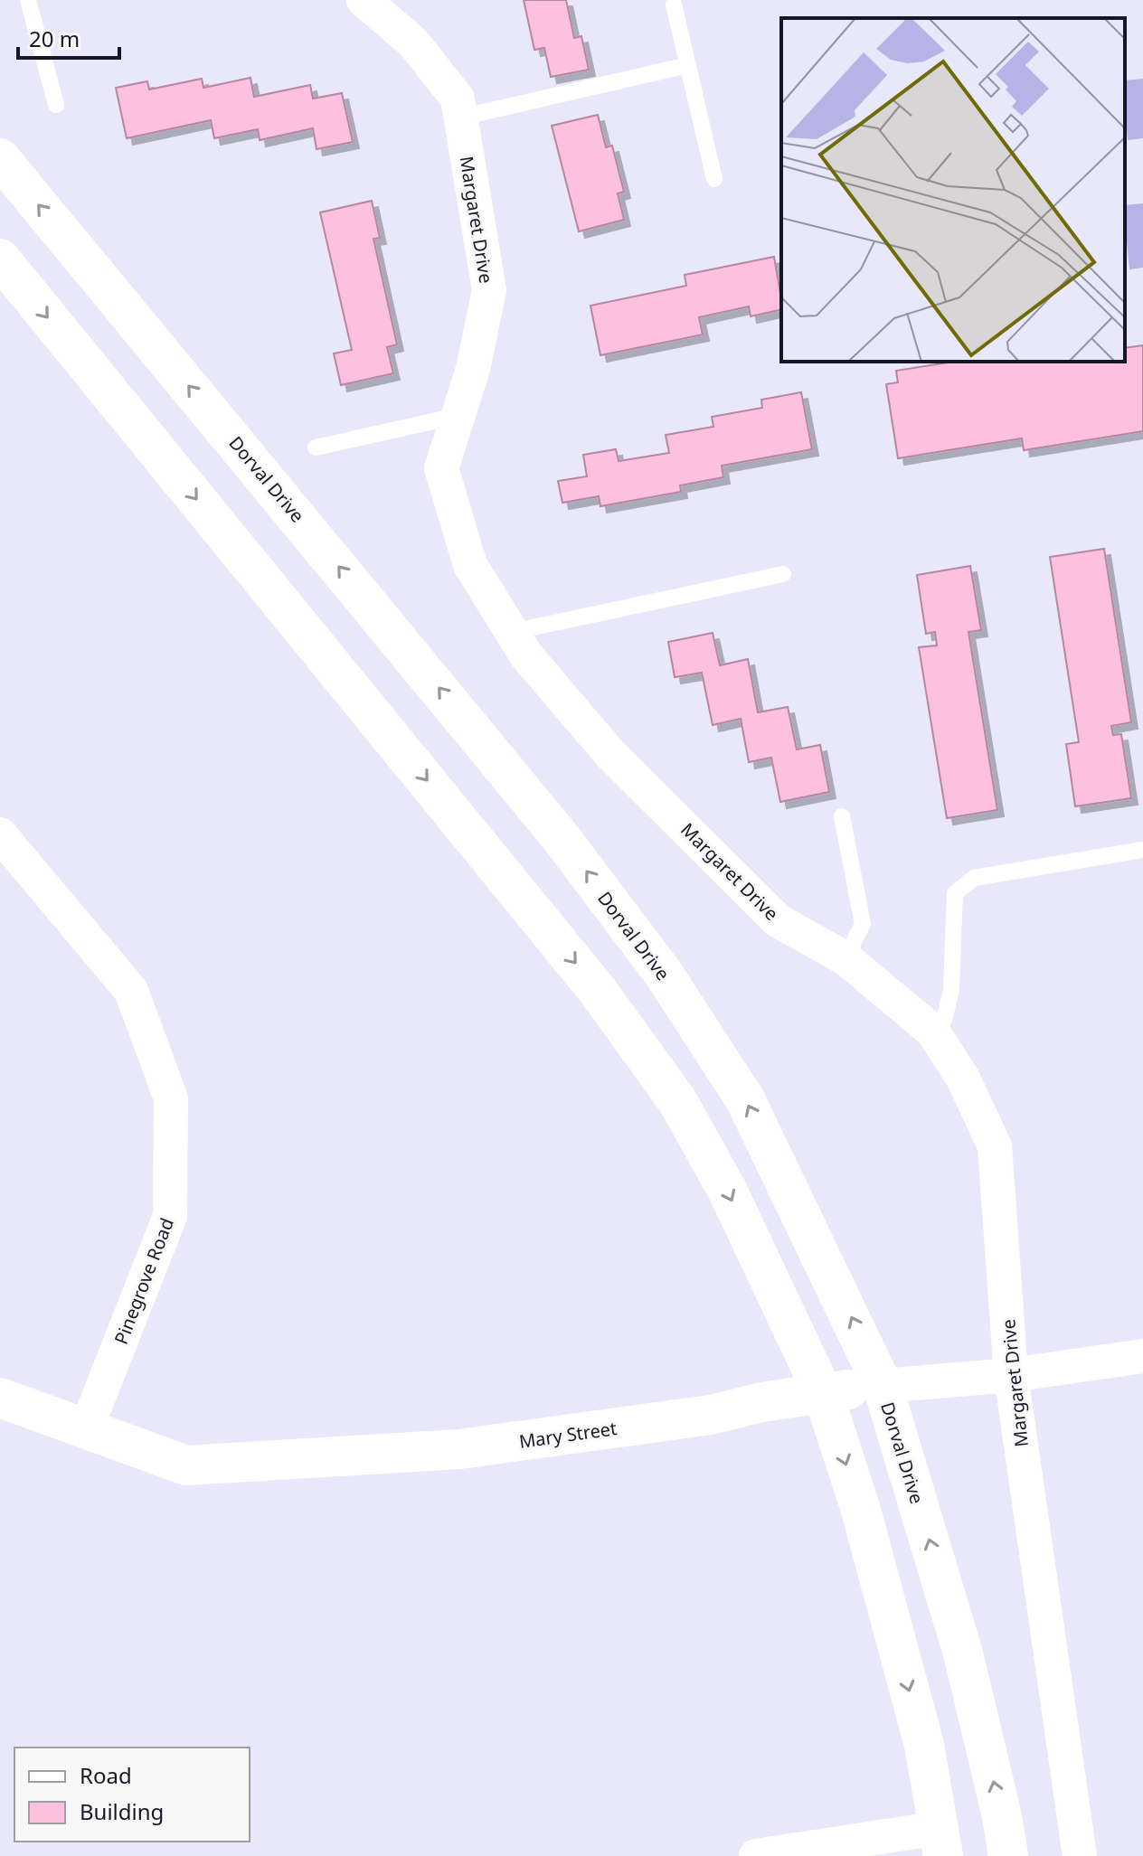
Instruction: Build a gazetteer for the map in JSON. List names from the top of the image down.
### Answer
{
  "streets": {
    "main road": ["Dorval Drive", "Mary Street"],
    "street": ["Margaret Drive", "Pinegrove Road"]
  },
  "crossings": [
    ["Margaret Drive", "Mary Street"],
    ["Dorval Drive", "Mary Street"],
    ["Pinegrove Road", "Mary Street"]
  ],
  "legend": ["Road", "Building"],
  "scale_bar": "20 m"
}
